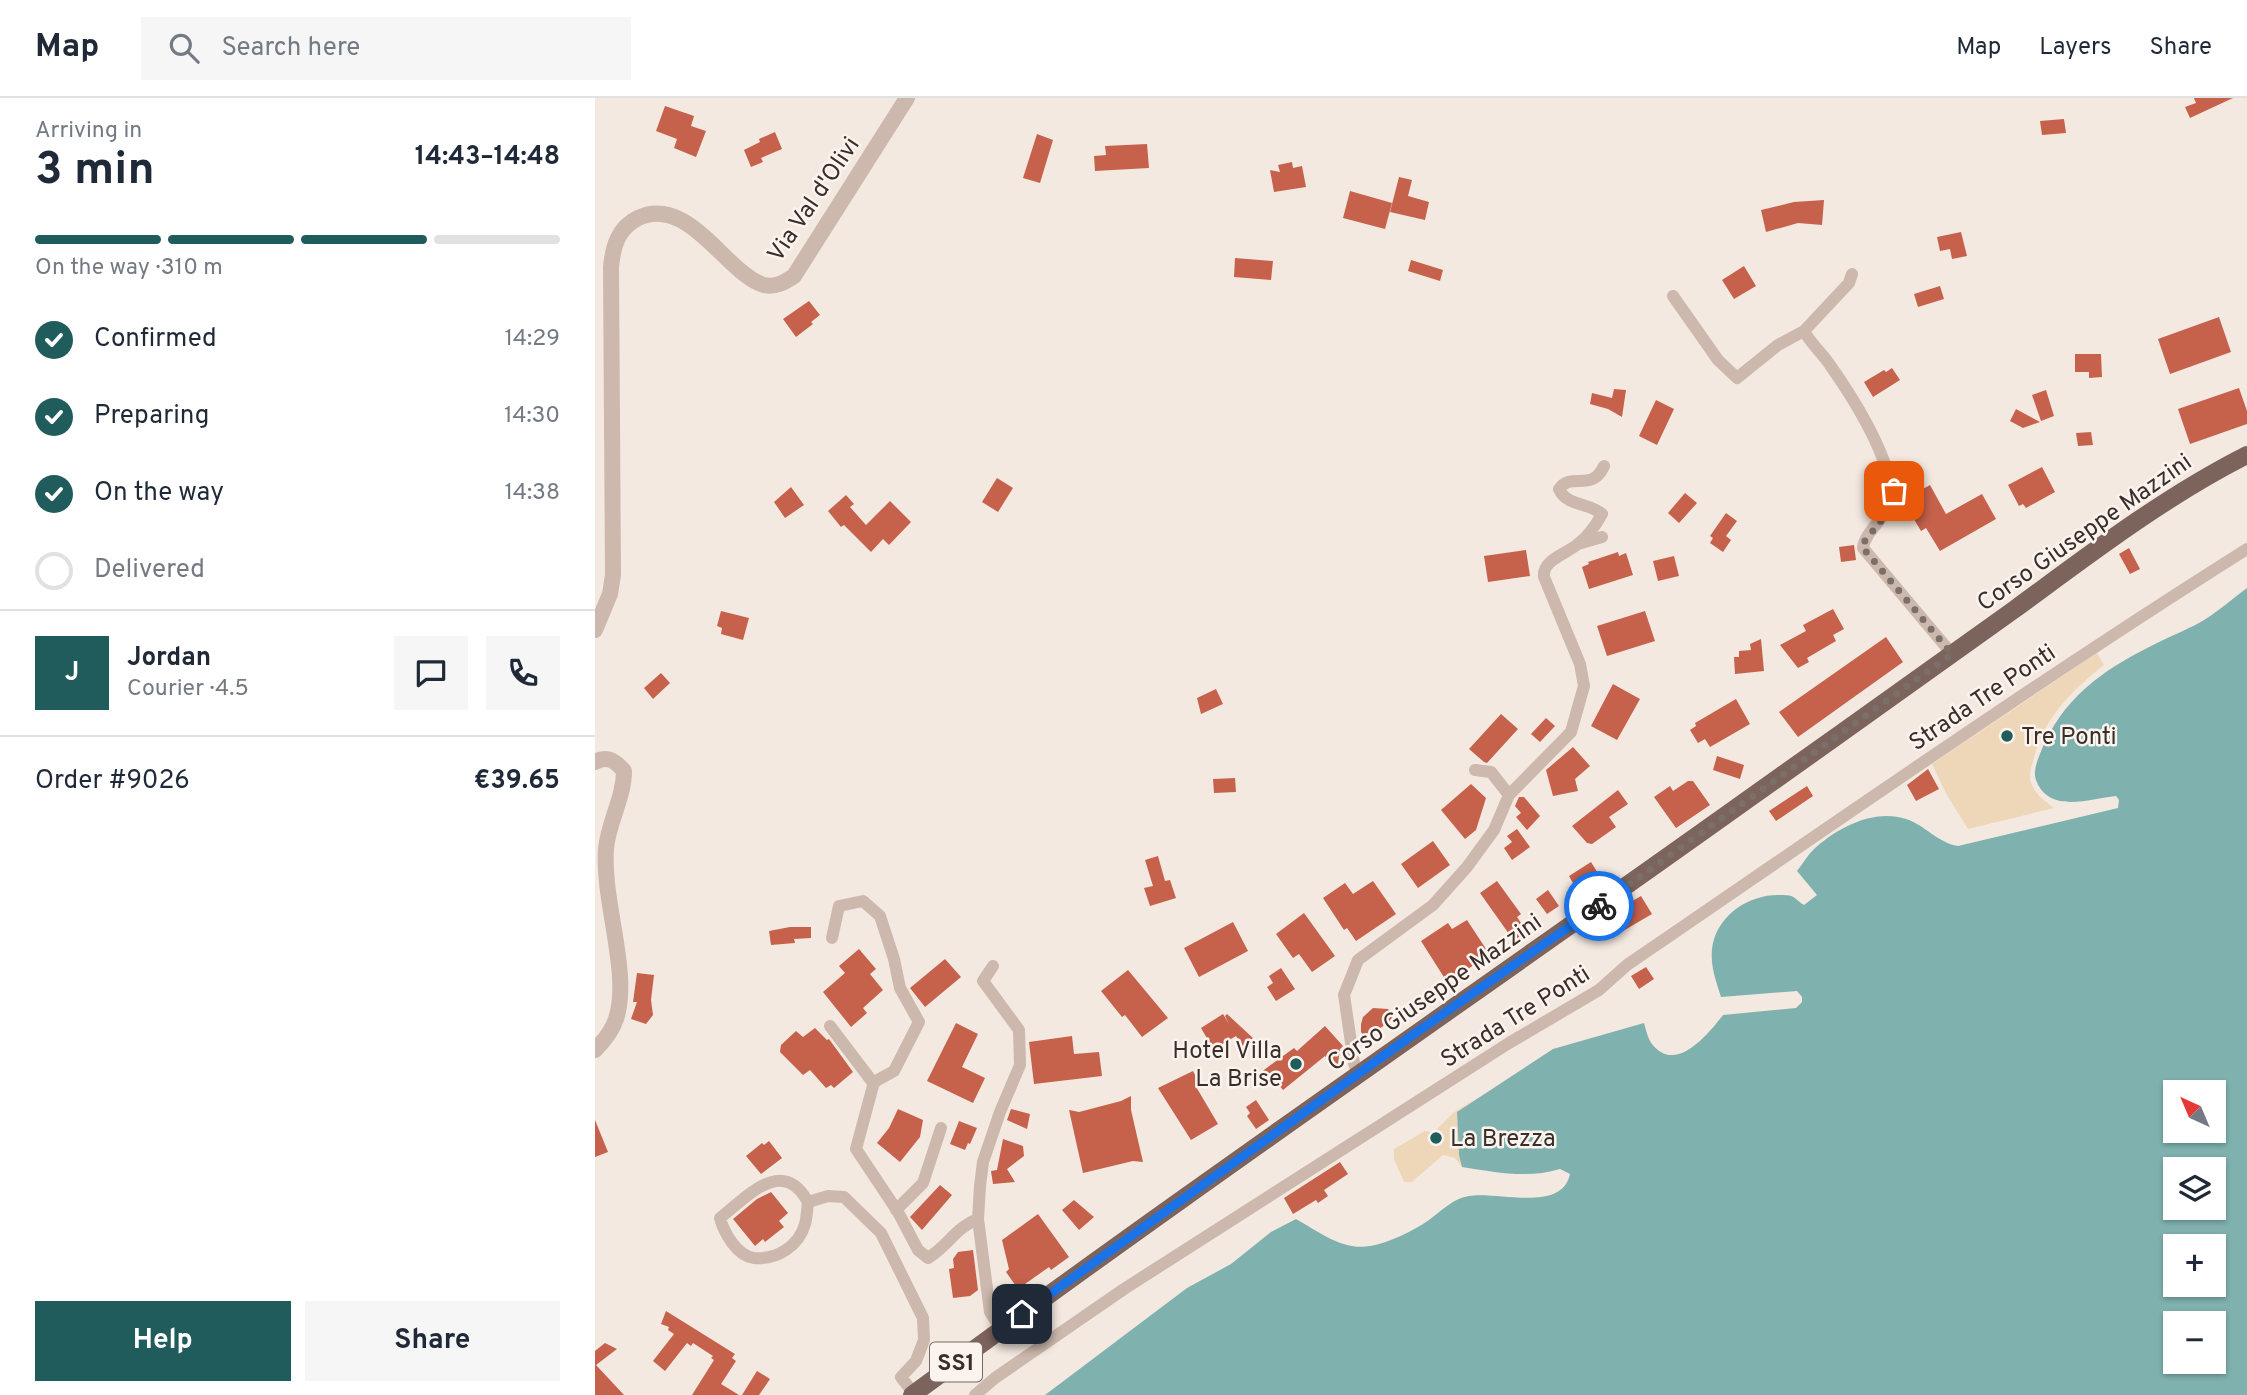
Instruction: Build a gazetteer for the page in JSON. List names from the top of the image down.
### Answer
{
  "streets": {
    "main road": ["Corso Giuseppe Mazzini", "SS1"],
    "street": ["Via Val d'Olivi", "Strada Tre Ponti"]
  },
  "places": ["Tre Ponti", "Hotel Villa La Brise", "La Brezza"],
  "north": "top left",
  "page": {
    "header": "Map",
    "search": "Search here",
    "nav": ["Map", "Layers", "Share"],
    "heading": ["3 min", "Arriving in", "14:43–14:48"],
    "panel": [
      "Jordan",
      "Courier · 4.5",
      "Order #9026",
      "€39.65"
    ],
    "bar": "On the way · 310 m",
    "list": [
      ["Confirmed", "14:29"],
      ["Preparing", "14:30"],
      ["On the way", "14:38"],
      "Delivered"
    ],
    "round": "J",
    "map_buttons": ["+", "−"],
    "buttons": ["Help", "Share"]
  }
}
